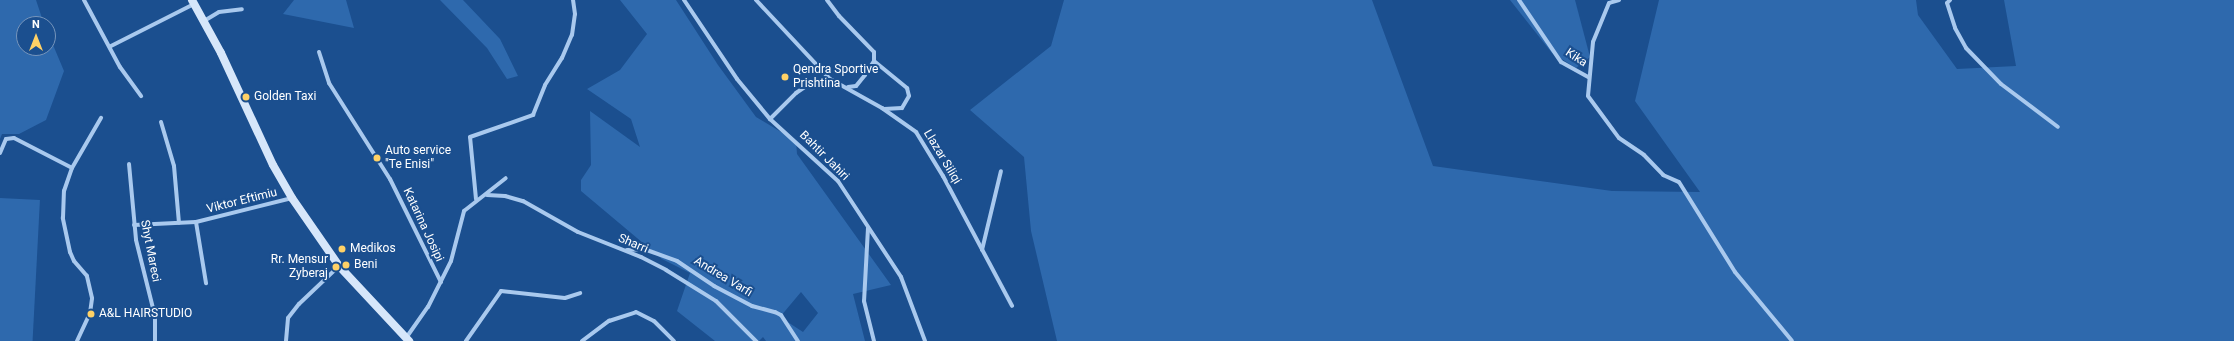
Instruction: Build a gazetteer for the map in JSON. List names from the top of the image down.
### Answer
{
  "streets": {
    "street": [
      "Kika",
      "Bahtir Jahiri",
      "Llazar Siliqi",
      "Viktor Eftimiu",
      "Katarina Josipi",
      "Sharri",
      "Shyt Mareci",
      "Andrea Varfi"
    ]
  },
  "crossings": [
    ["Viktor Eftimiu", "Shyt Mareci"],
    ["Sharri", "Andrea Varfi"]
  ],
  "places": [
    "Qendra Sportive Prishtina",
    "Golden Taxi",
    "Auto service \"Te Enisi\"",
    "Medikos",
    "Beni",
    "Rr. Mensur Zyberaj",
    "A&L HAIRSTUDIO"
  ],
  "north": "top"
}
